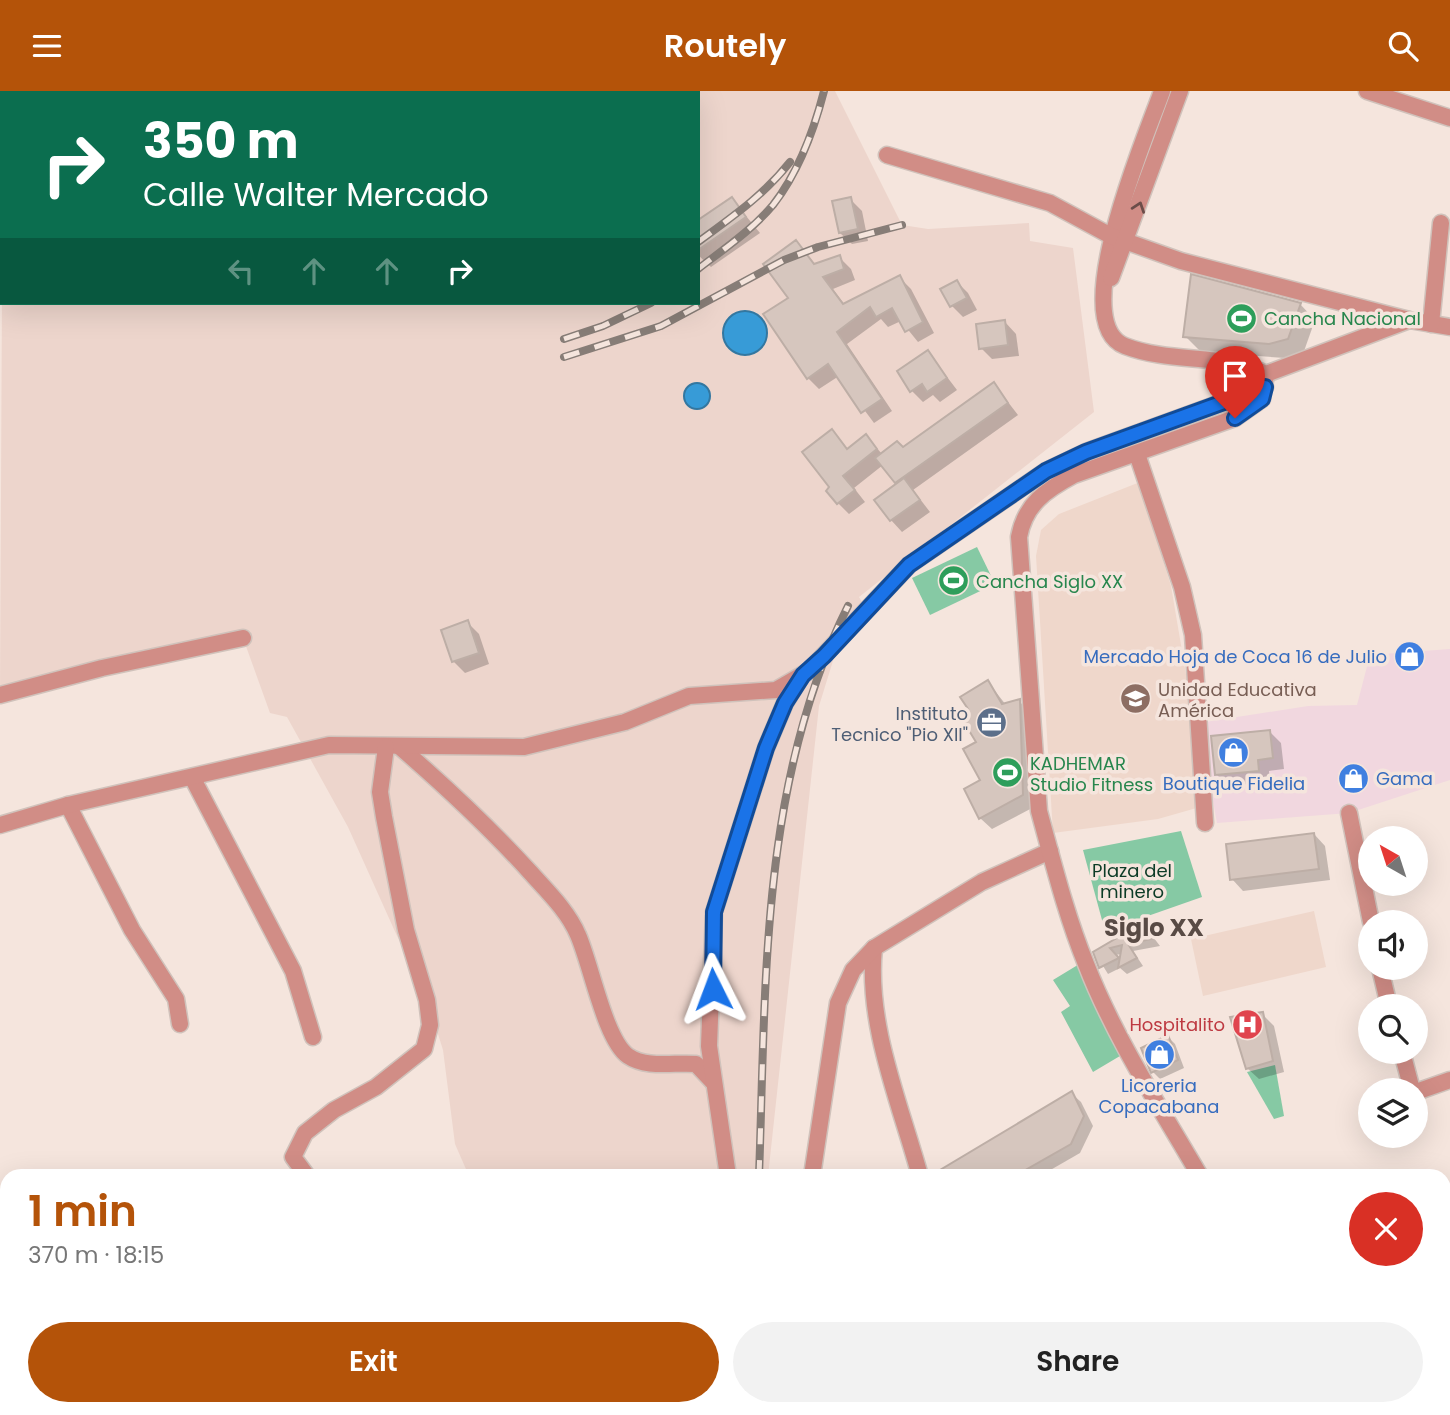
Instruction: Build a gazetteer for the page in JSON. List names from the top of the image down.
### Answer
{
  "districts": ["Siglo XX"],
  "parks": ["Plaza del minero"],
  "places": {
    "sports": ["Cancha Nacional", "Cancha Siglo XX", "KADHEMAR Studio Fitness"],
    "shop": [
      "Mercado Hoja de Coca 16 de Julio",
      "Boutique Fidelia",
      "Gama",
      "Licoreria Copacabana"
    ],
    "school or university": ["Unidad Educativa América"],
    "office": ["Instituto Tecnico \"Pio XII\""],
    "hospital": ["Hospitalito"]
  },
  "north": "top left",
  "page": {
    "header": "Routely",
    "turn": ["350 m", "Calle Walter Mercado"],
    "heading": ["1 min", "370 m · 18:15"],
    "buttons": ["Exit", "Share"]
  }
}
